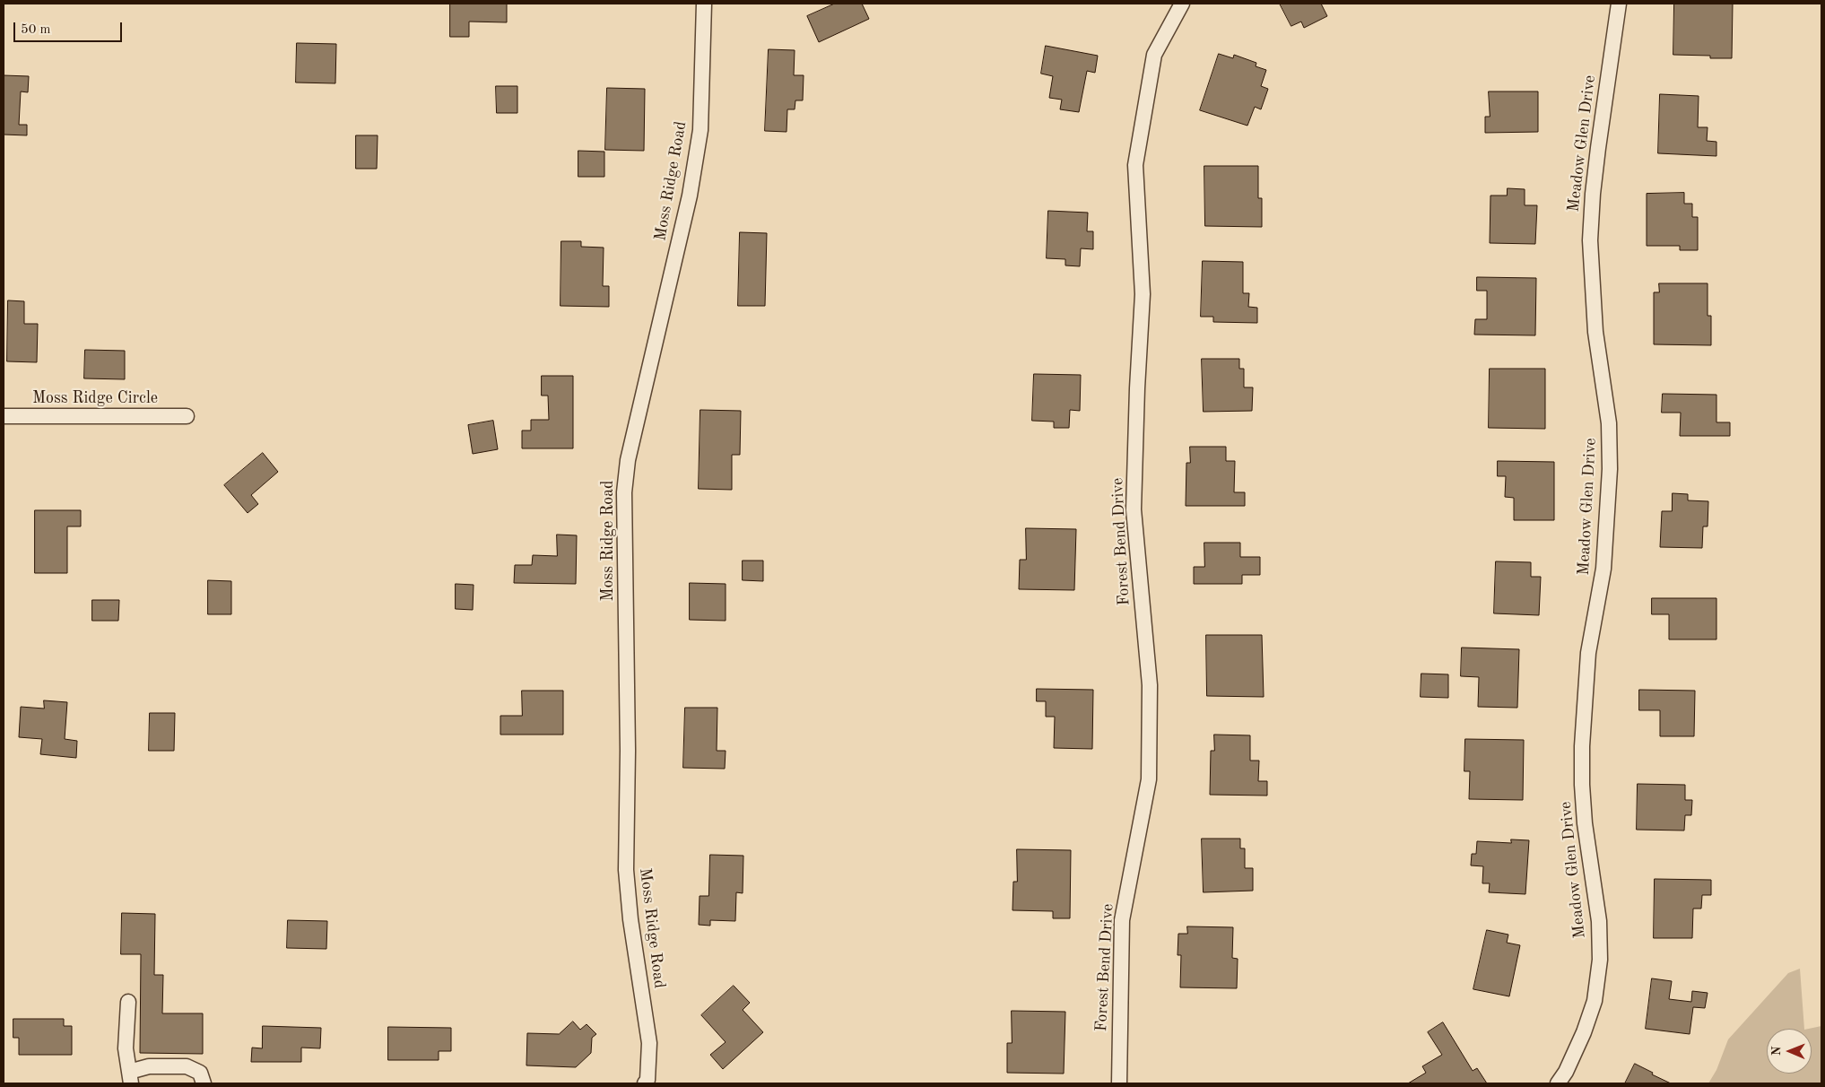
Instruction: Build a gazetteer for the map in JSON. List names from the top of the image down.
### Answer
{
  "streets": {
    "street": [
      "Meadow Glen Drive",
      "Moss Ridge Road",
      "Moss Ridge Circle",
      "Forest Bend Drive"
    ]
  },
  "scale_bar": "50 m",
  "north": "left"
}
